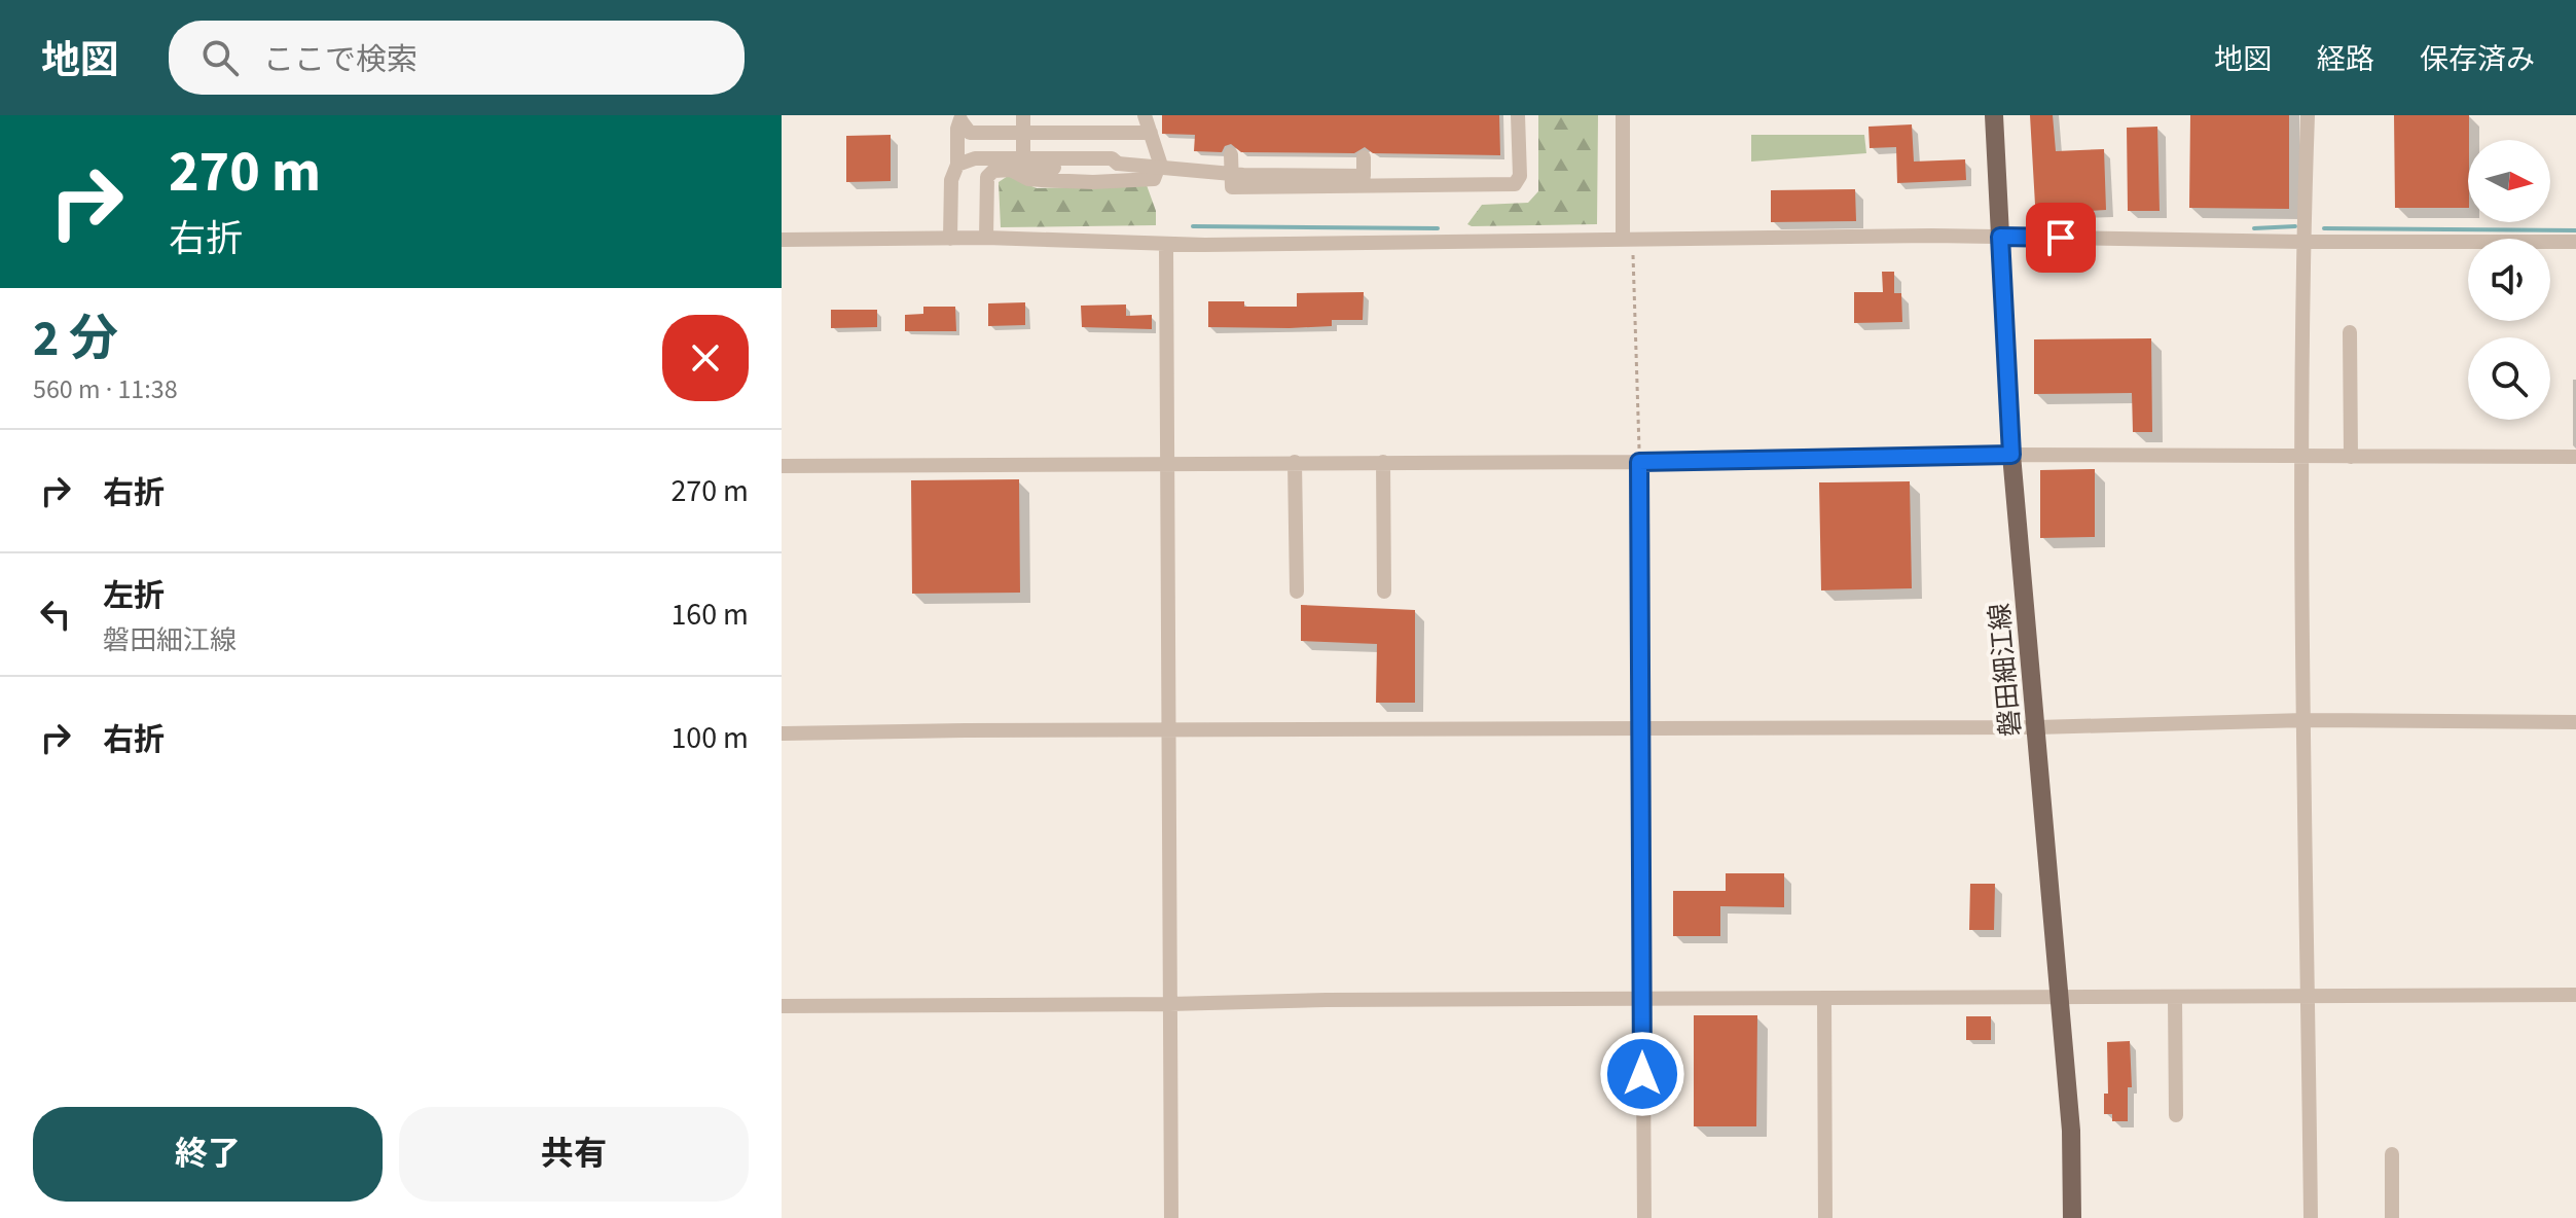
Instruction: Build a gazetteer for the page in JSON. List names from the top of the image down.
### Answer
{
  "streets": {
    "main road": ["磐田細江線"]
  },
  "north": "right",
  "page": {
    "header": "地図",
    "search": "ここで検索",
    "nav": ["地図", "経路", "保存済み"],
    "turn": ["270 m", "右折"],
    "heading": ["2 分", "560 m · 11:38"],
    "list": [
      {
        "name": "右折",
        "value": "270 m"
      },
      {
        "name": "左折",
        "note": "磐田細江線",
        "value": "160 m"
      },
      {
        "name": "右折",
        "value": "100 m"
      }
    ],
    "buttons": ["終了", "共有"]
  }
}
